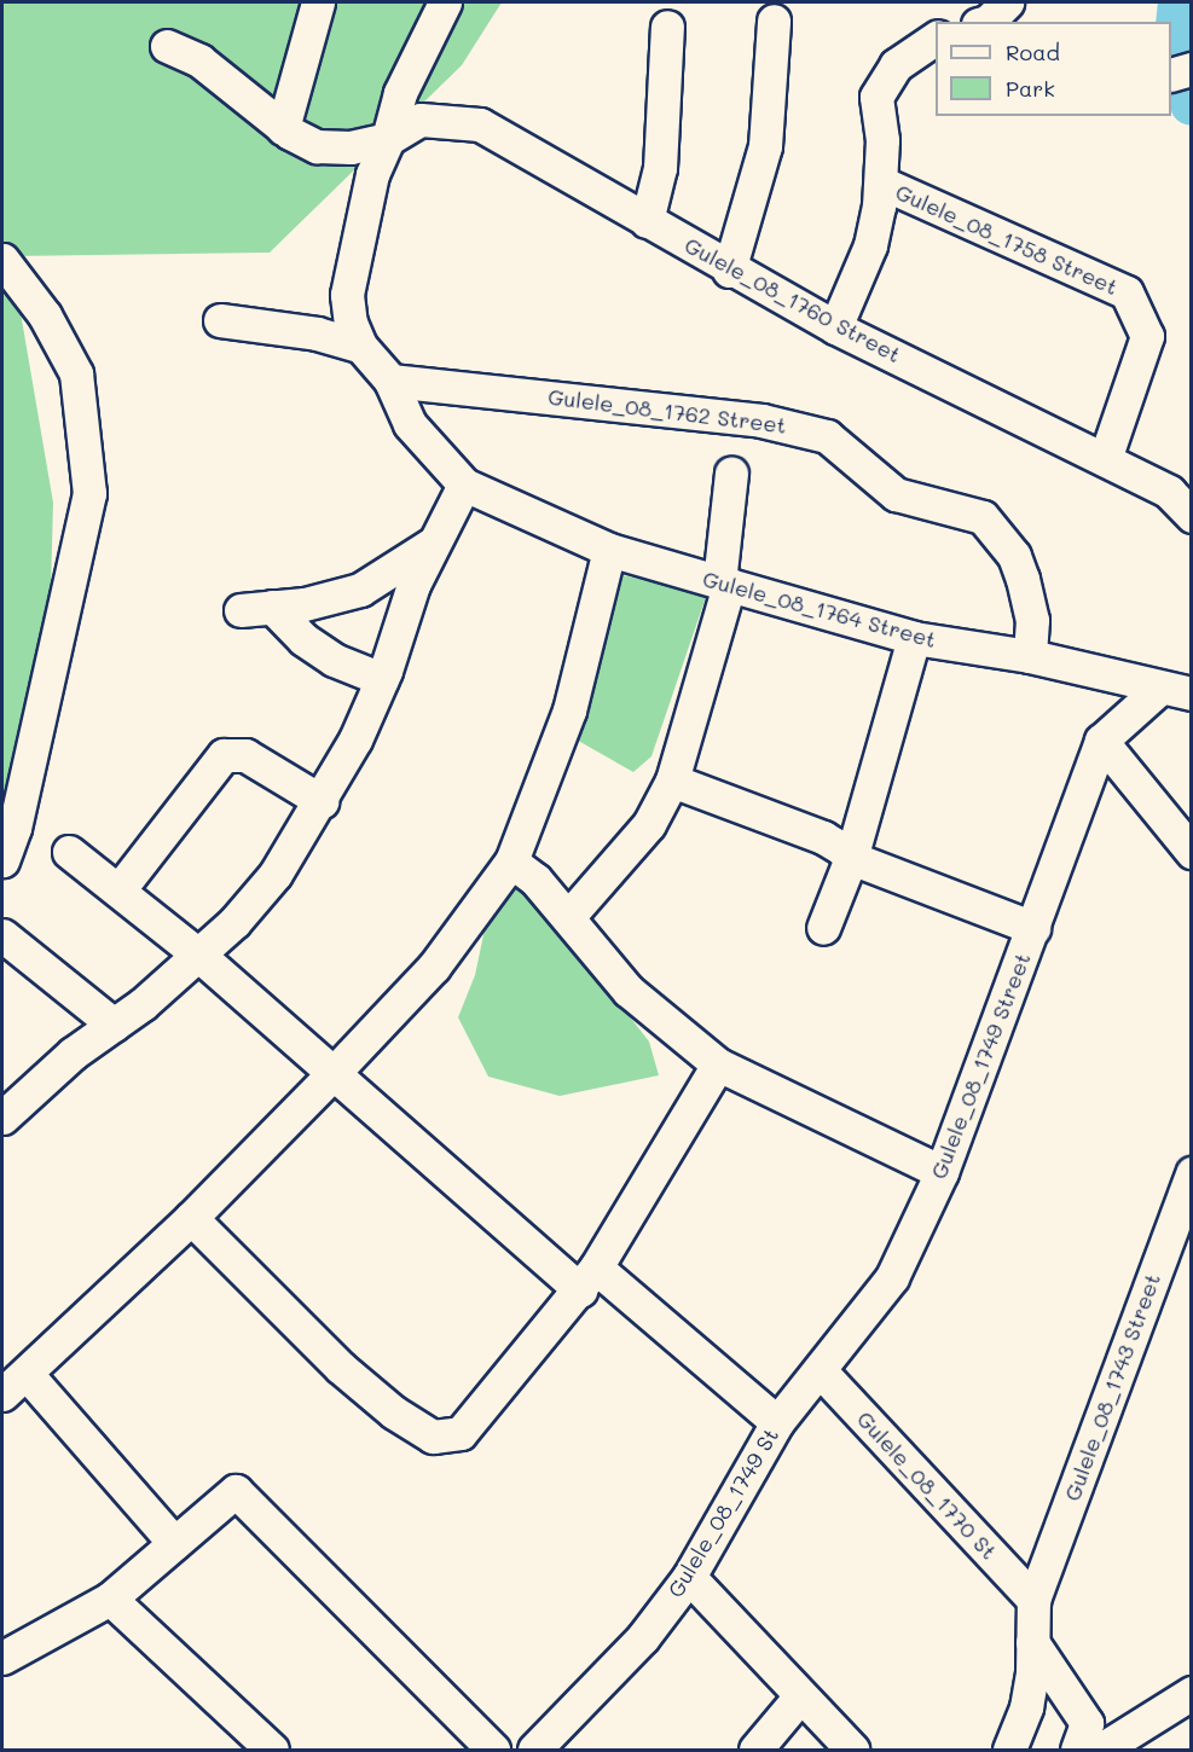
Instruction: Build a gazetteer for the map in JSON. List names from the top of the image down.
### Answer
{
  "streets": {
    "street": [
      "Gulele_08_1758 Street",
      "Gulele_08_1760 Street",
      "Gulele_08_1762 Street",
      "Gulele_08_1764 Street",
      "Gulele_08_1749 Street",
      "Gulele_08_1743 Street",
      "Gulele_08_1770 St",
      "Gulele_08_1749 St"
    ]
  },
  "crossings": [
    ["Gulele_08_1758 Street", "Gulele_08_1760 Street"],
    ["Gulele_08_1762 Street", "Gulele_08_1764 Street"],
    ["Gulele_08_1749 Street", "Gulele_08_1770 St"],
    ["Gulele_08_1749 Street", "Gulele_08_1749 St"],
    ["Gulele_08_1743 Street", "Gulele_08_1770 St"],
    ["Gulele_08_1770 St", "Gulele_08_1749 St"]
  ],
  "legend": ["Road", "Park"]
}
